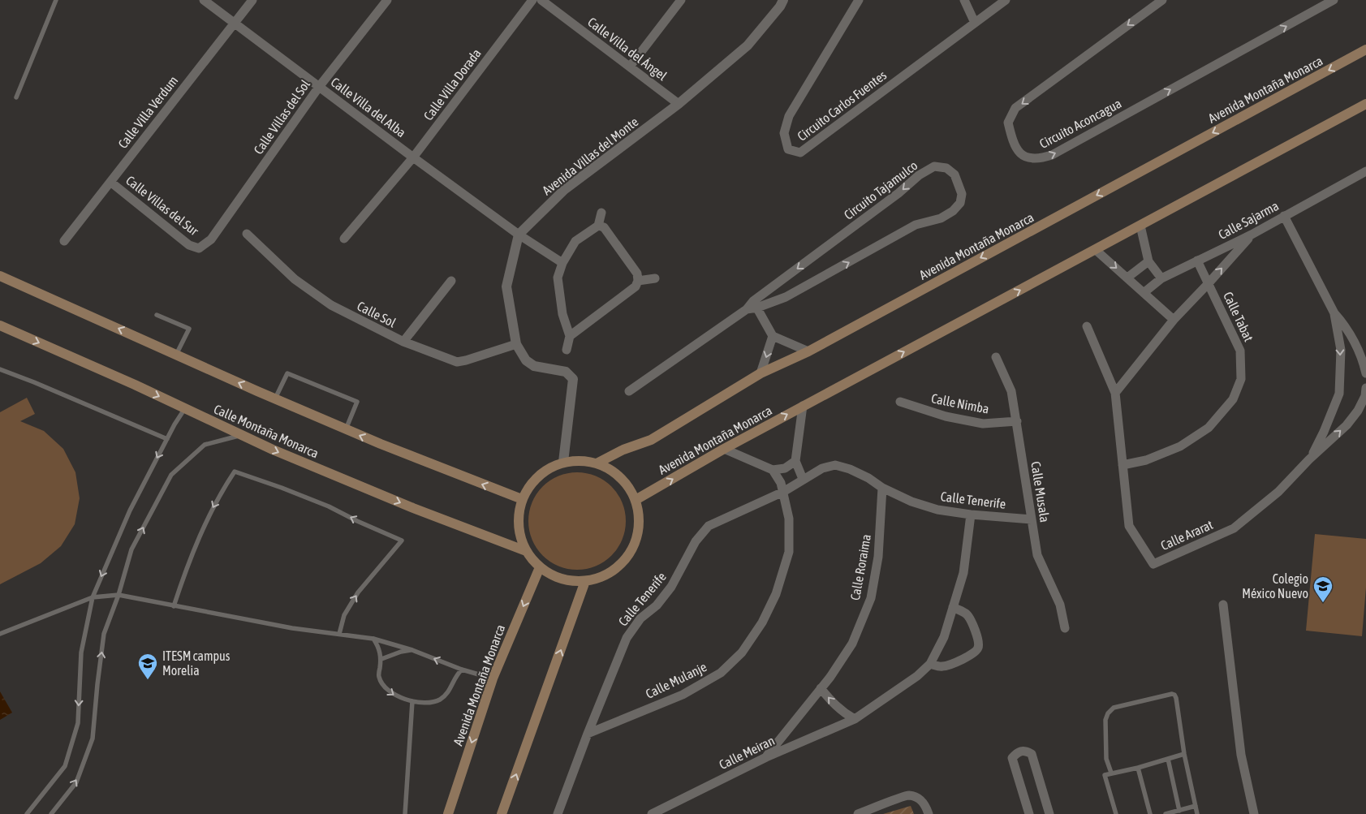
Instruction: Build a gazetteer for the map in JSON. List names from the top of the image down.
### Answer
{
  "streets": {
    "main road": ["Avenida Montaña Monarca", "Calle Montaña Monarca"],
    "street": [
      "Calle Villa del Ángel",
      "Calle Villa Dorada",
      "Circuito Carlos Fuentes",
      "Calle Villa del Alba",
      "Calle Villa Verdum",
      "Calle Villas del Sol",
      "Circuito Aconcagua",
      "Avenida Villas del Monte",
      "Circuito Tajamulco",
      "Calle Villas del Sur",
      "Calle Sajarma",
      "Calle Sol",
      "Calle Tabat",
      "Calle Nimba",
      "Calle Musala",
      "Calle Tenerife",
      "Calle Ararat",
      "Calle Roraima",
      "Calle Mulanje",
      "Calle Meiran"
    ]
  },
  "crossings": [
    ["Calle Villa del Ángel", "Avenida Villas del Monte"],
    ["Calle Villa Dorada", "Calle Villa del Alba"],
    ["Avenida Montaña Monarca", "Calle Montaña Monarca"],
    ["Calle Villa del Alba", "Calle Villa Verdum"],
    ["Calle Villa del Alba", "Calle Villas del Sol"],
    ["Calle Villa del Alba", "Avenida Villas del Monte"],
    ["Calle Villa Verdum", "Calle Villas del Sur"],
    ["Calle Villas del Sol", "Calle Villas del Sur"],
    ["Calle Sajarma", "Calle Tabat"],
    ["Calle Sajarma", "Calle Ararat"],
    ["Calle Tabat", "Calle Ararat"],
    ["Calle Nimba", "Calle Musala"],
    ["Calle Musala", "Calle Tenerife"],
    ["Calle Tenerife", "Calle Roraima"],
    ["Calle Tenerife", "Calle Mulanje"],
    ["Calle Tenerife", "Calle Meiran"],
    ["Calle Roraima", "Calle Meiran"]
  ],
  "places": {
    "school or university": ["Colegio México Nuevo", "ITESM campus Morelia"]
  }
}
